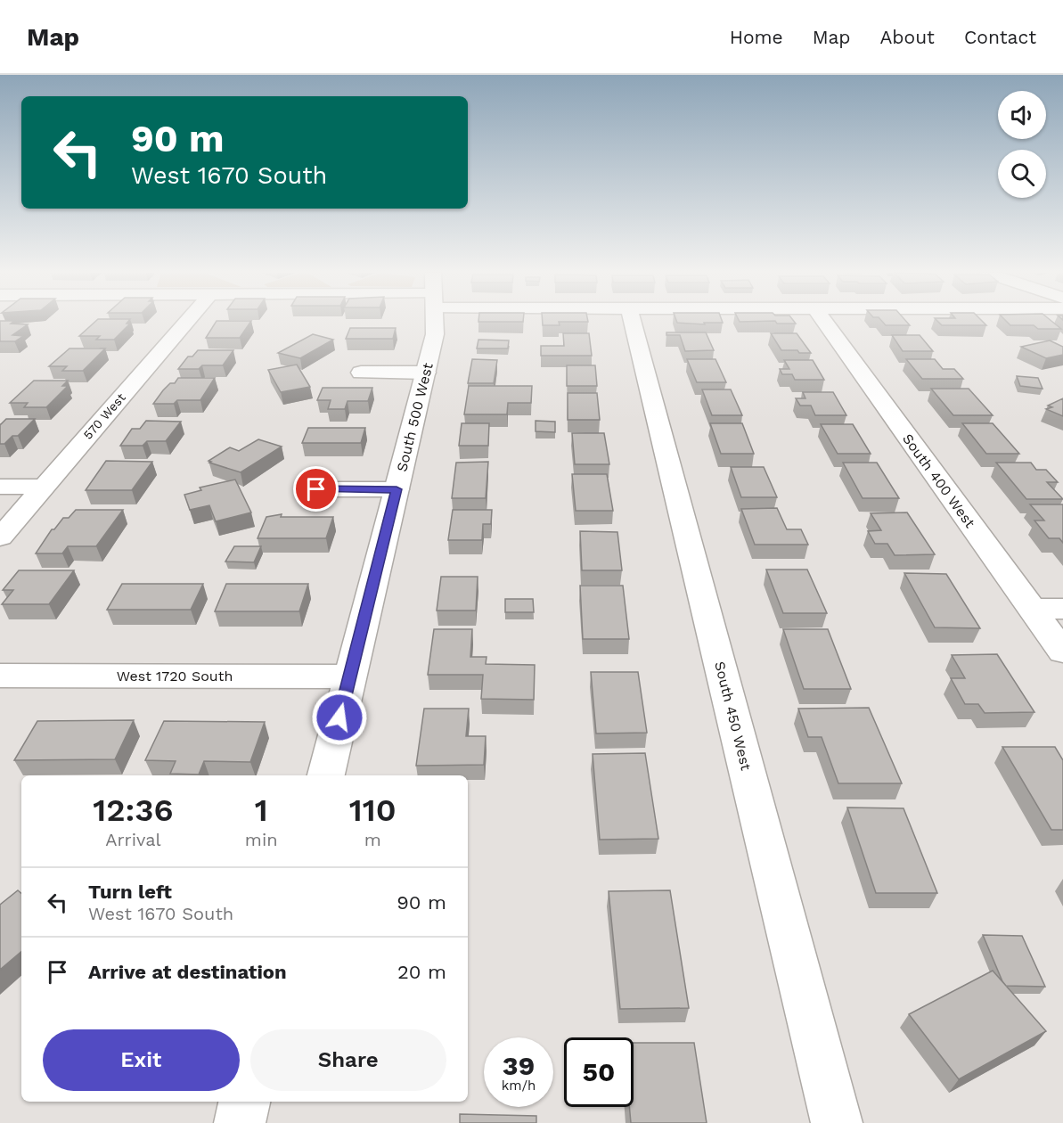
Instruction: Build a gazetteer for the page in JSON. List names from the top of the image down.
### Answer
{
  "streets": {
    "street": [
      "570 West",
      "South 500 West",
      "South 400 West",
      "West 1720 South",
      "South 450 West"
    ]
  },
  "crossings": [
    ["South 500 West", "West 1720 South"]
  ],
  "page": {
    "header": "Map",
    "nav": [
      "Home",
      "Map",
      "About",
      "Contact"
    ],
    "turn": ["90 m", "West 1670 South"],
    "eta": [
      "12:36",
      "Arrival",
      "1",
      "min",
      "110",
      "m"
    ],
    "list": [
      {
        "name": "Turn left",
        "note": "West 1670 South",
        "value": "90 m"
      },
      {
        "name": "Arrive at destination",
        "value": "20 m"
      }
    ],
    "buttons": ["Exit", "Share"],
    "speed": "39 km/h",
    "limit": "50"
  }
}
